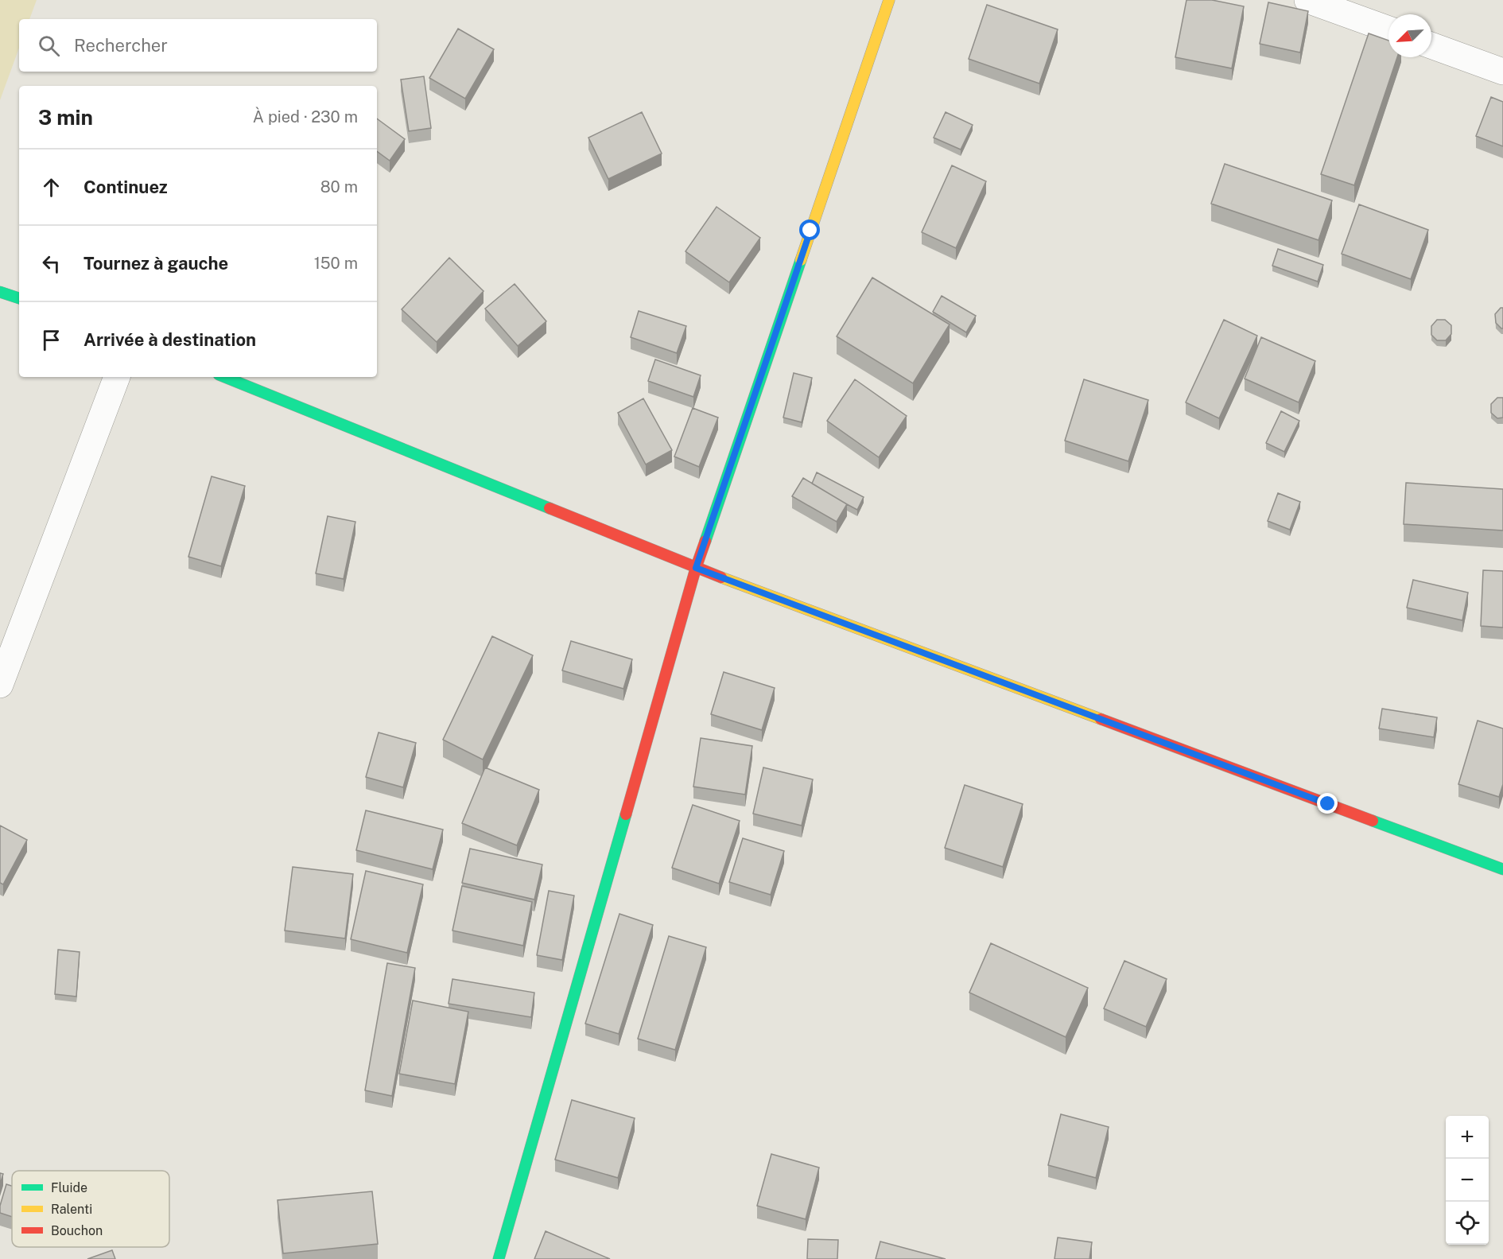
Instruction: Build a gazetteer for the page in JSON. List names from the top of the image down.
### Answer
{
  "legend": ["Fluide", "Ralenti", "Bouchon"],
  "north": "bottom left",
  "page": {
    "search": "Rechercher",
    "heading": ["3 min", "À pied · 230 m"],
    "list": [
      ["Continuez", "80 m"],
      ["Tournez à gauche", "150 m"],
      "Arrivée à destination"
    ],
    "map_buttons": ["+", "−"]
  }
}
